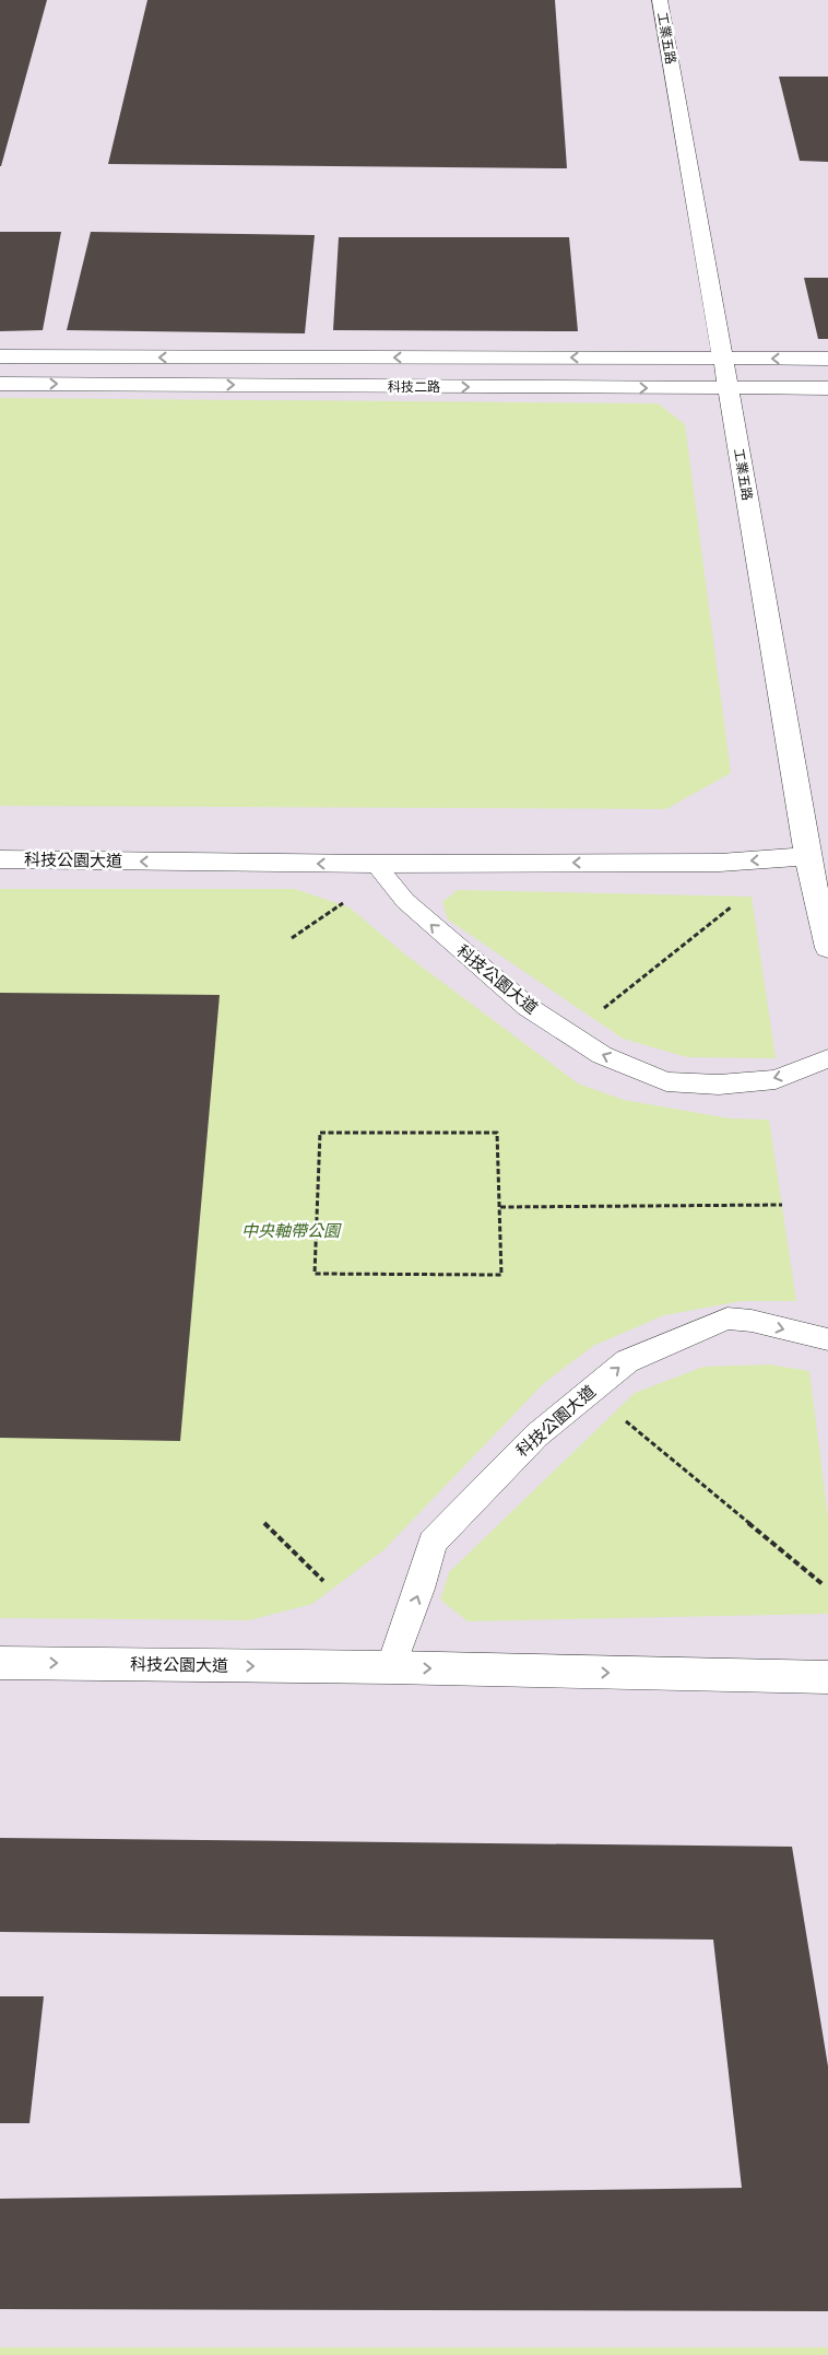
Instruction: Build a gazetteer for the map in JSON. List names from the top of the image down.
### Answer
{
  "streets": {
    "street": ["工業五路", "科技二路", "科技公園大道"]
  },
  "crossings": [
    ["工業五路", "科技二路"],
    ["工業五路", "科技公園大道"]
  ],
  "parks": ["中央軸帶公園"]
}
